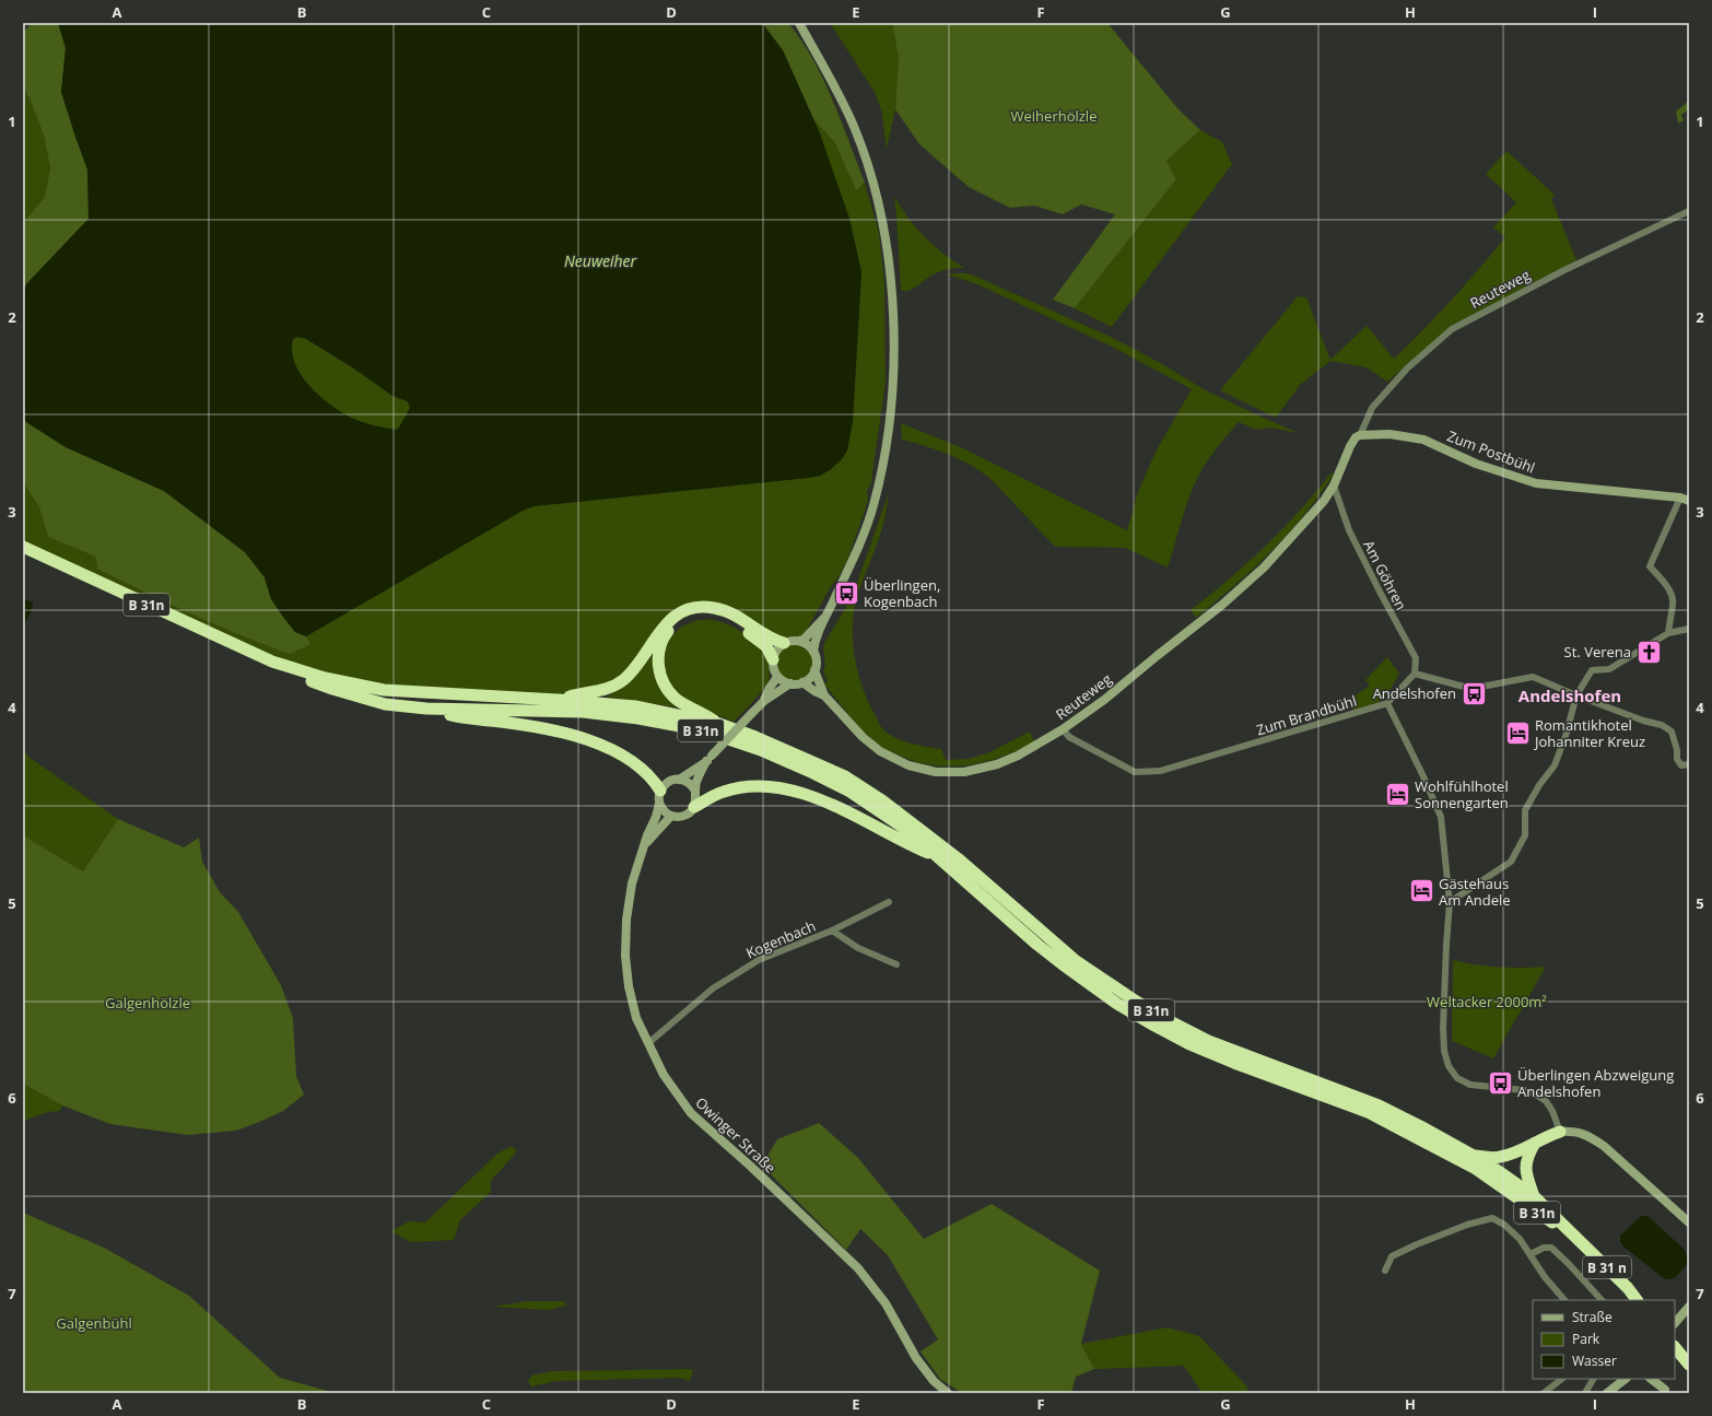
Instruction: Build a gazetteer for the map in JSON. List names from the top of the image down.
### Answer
{
  "streets": {
    "highway": ["B 31n", "B 31 n"],
    "street": [
      "Reuteweg",
      "Zum Postbühl",
      "Am Göhren",
      "Zum Brandbühl",
      "Kogenbach",
      "Owinger Straße"
    ]
  },
  "crossings": [
    ["Reuteweg", "Zum Postbühl"],
    ["Reuteweg", "Am Göhren"],
    ["Reuteweg", "Zum Brandbühl"],
    ["B 31n", "B 31 n"],
    ["Kogenbach", "Owinger Straße"]
  ],
  "districts": ["Andelshofen"],
  "water": ["Neuweiher"],
  "parks": [
    "Weiherhölzle",
    "Weltacker 2000m²",
    "Galgenhölzle",
    "Galgenbühl"
  ],
  "places": {
    "bus stop": ["Überlingen, Kogenbach", "Andelshofen", "Überlingen Abzweigung Andelshofen"],
    "church": ["St. Verena"],
    "hotel": ["Romantikhotel Johanniter Kreuz", "Wohlfühlhotel Sonnengarten", "Gästehaus Am Andele"]
  },
  "legend": ["Straße", "Park", "Wasser"],
  "grid": {
    "columns": [
      "A",
      "B",
      "C",
      "D",
      "E",
      "F",
      "G",
      "H",
      "I"
    ],
    "rows": [
      "1",
      "2",
      "3",
      "4",
      "5",
      "6",
      "7"
    ]
  }
}
